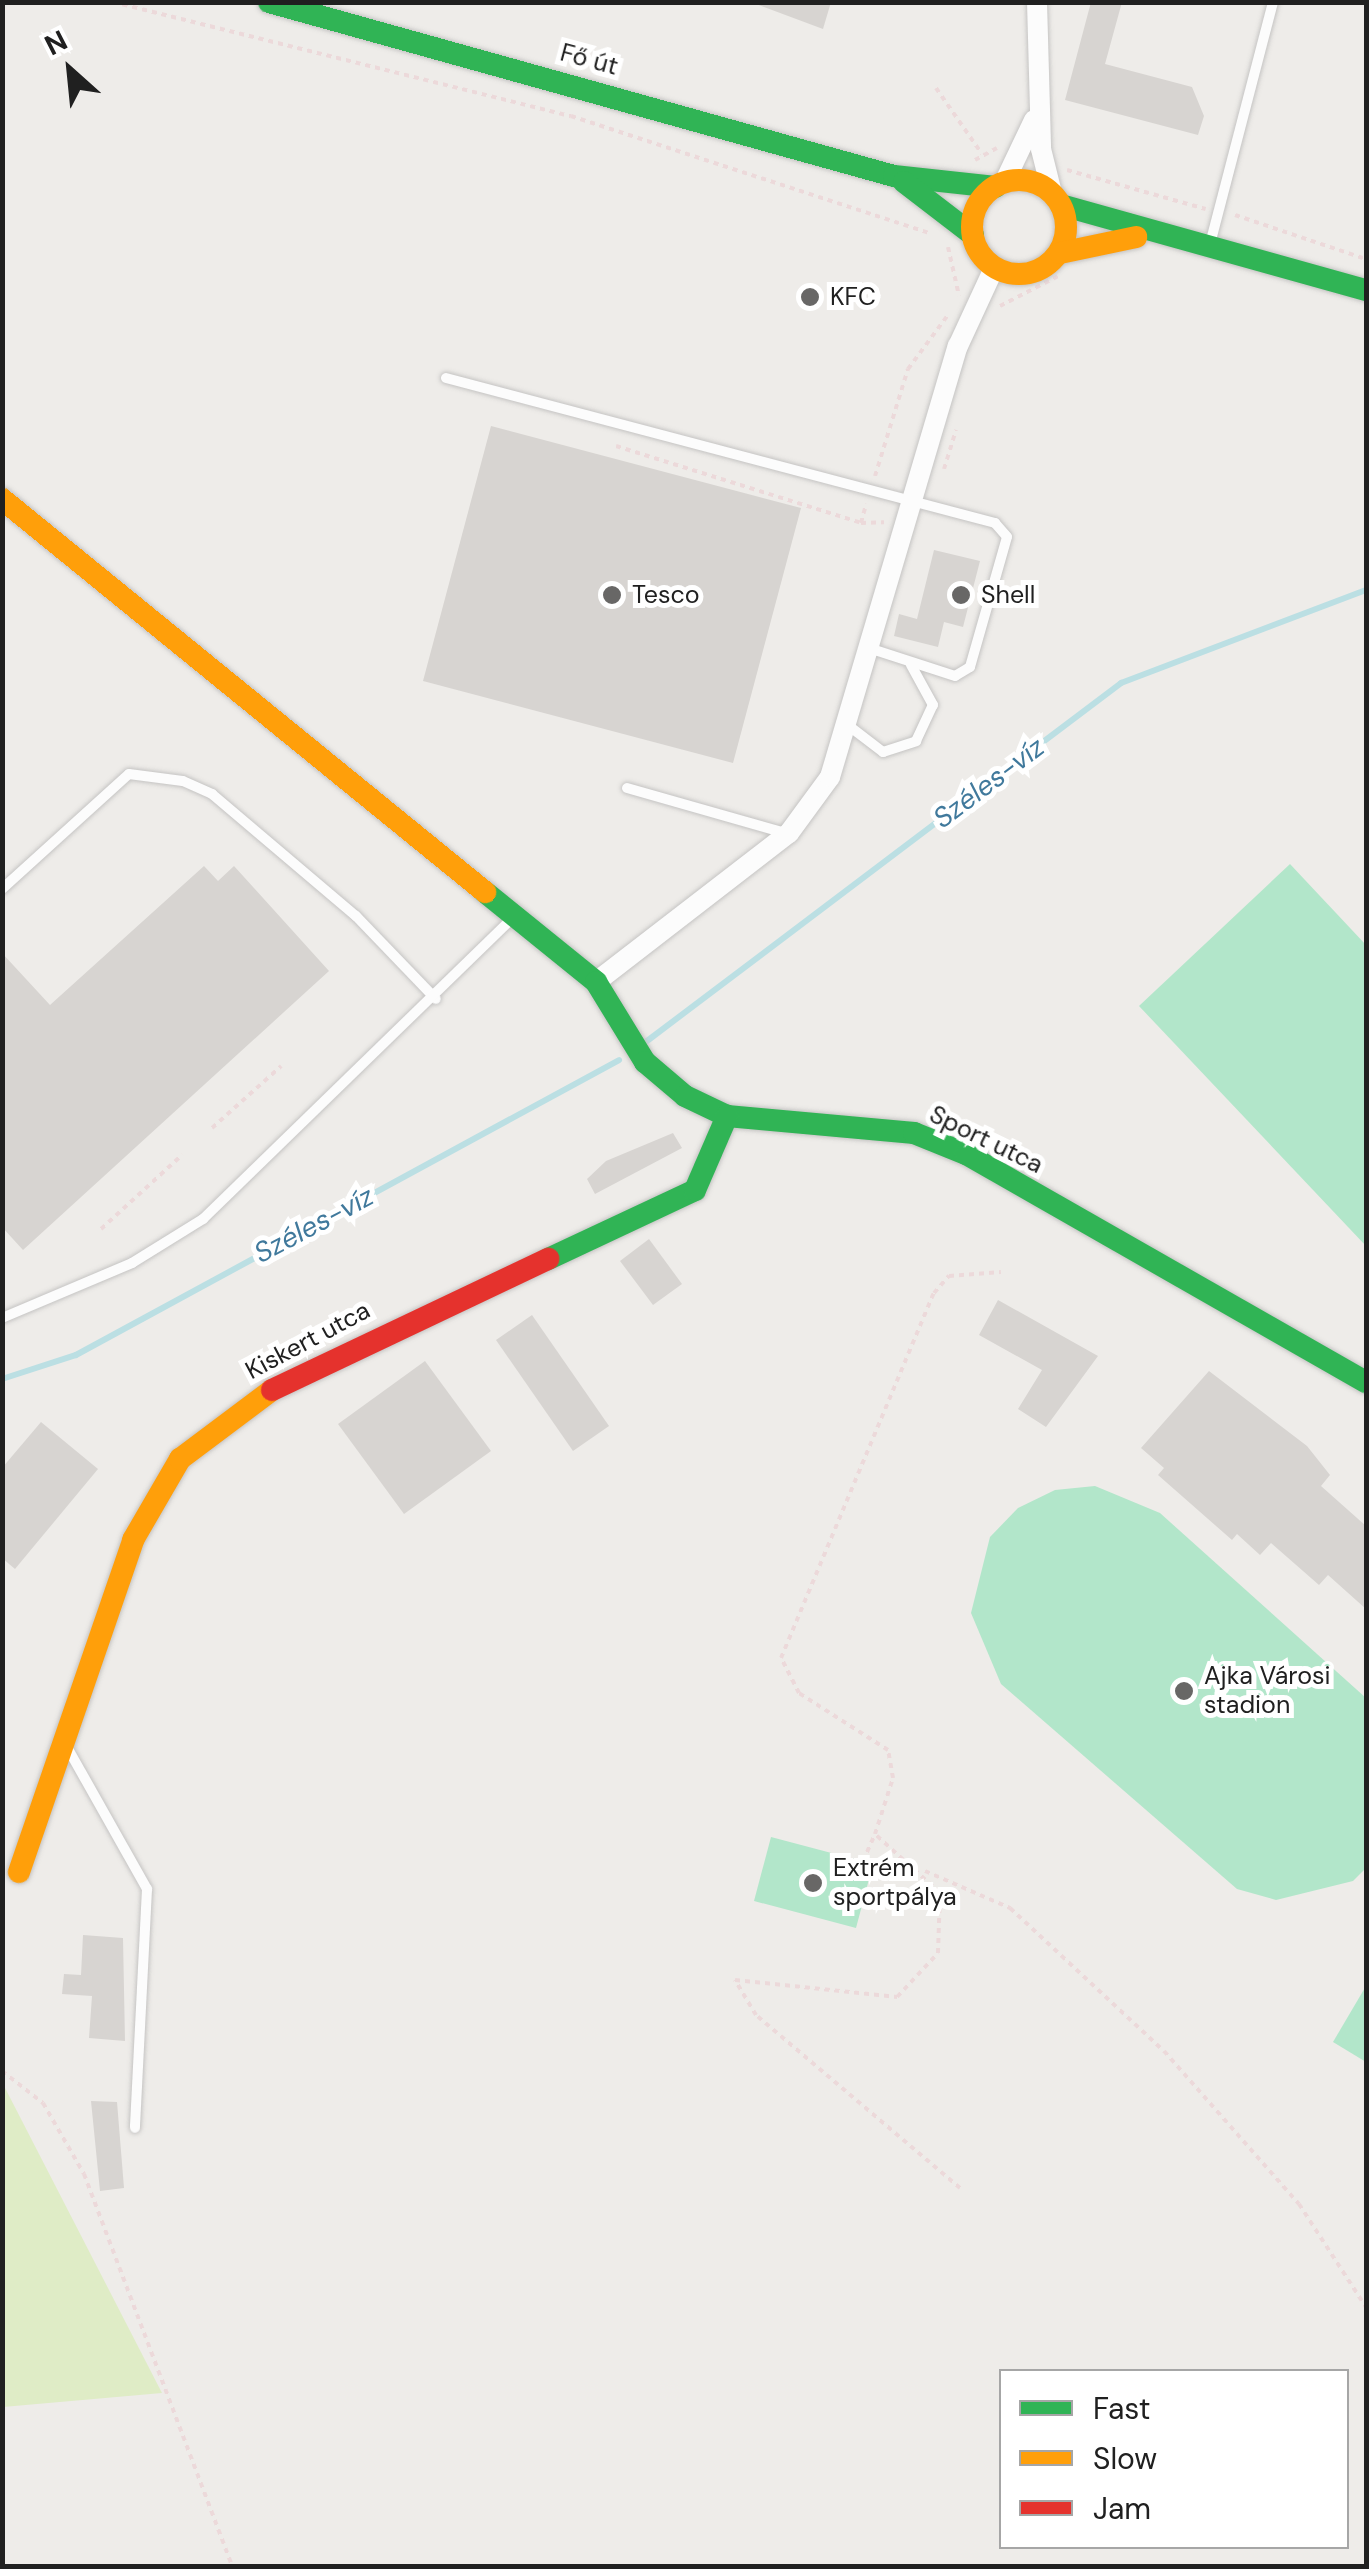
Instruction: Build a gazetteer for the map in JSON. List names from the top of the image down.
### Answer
{
  "streets": {
    "street": ["Fő út", "Sport utca", "Kiskert utca"]
  },
  "crossings": [
    ["Sport utca", "Kiskert utca"]
  ],
  "water": ["Széles-víz"],
  "places": [
    "KFC",
    "Tesco",
    "Shell",
    "Ajka Városi stadion",
    "Extrém sportpálya"
  ],
  "legend": ["Fast", "Slow", "Jam"],
  "north": "top left"
}
